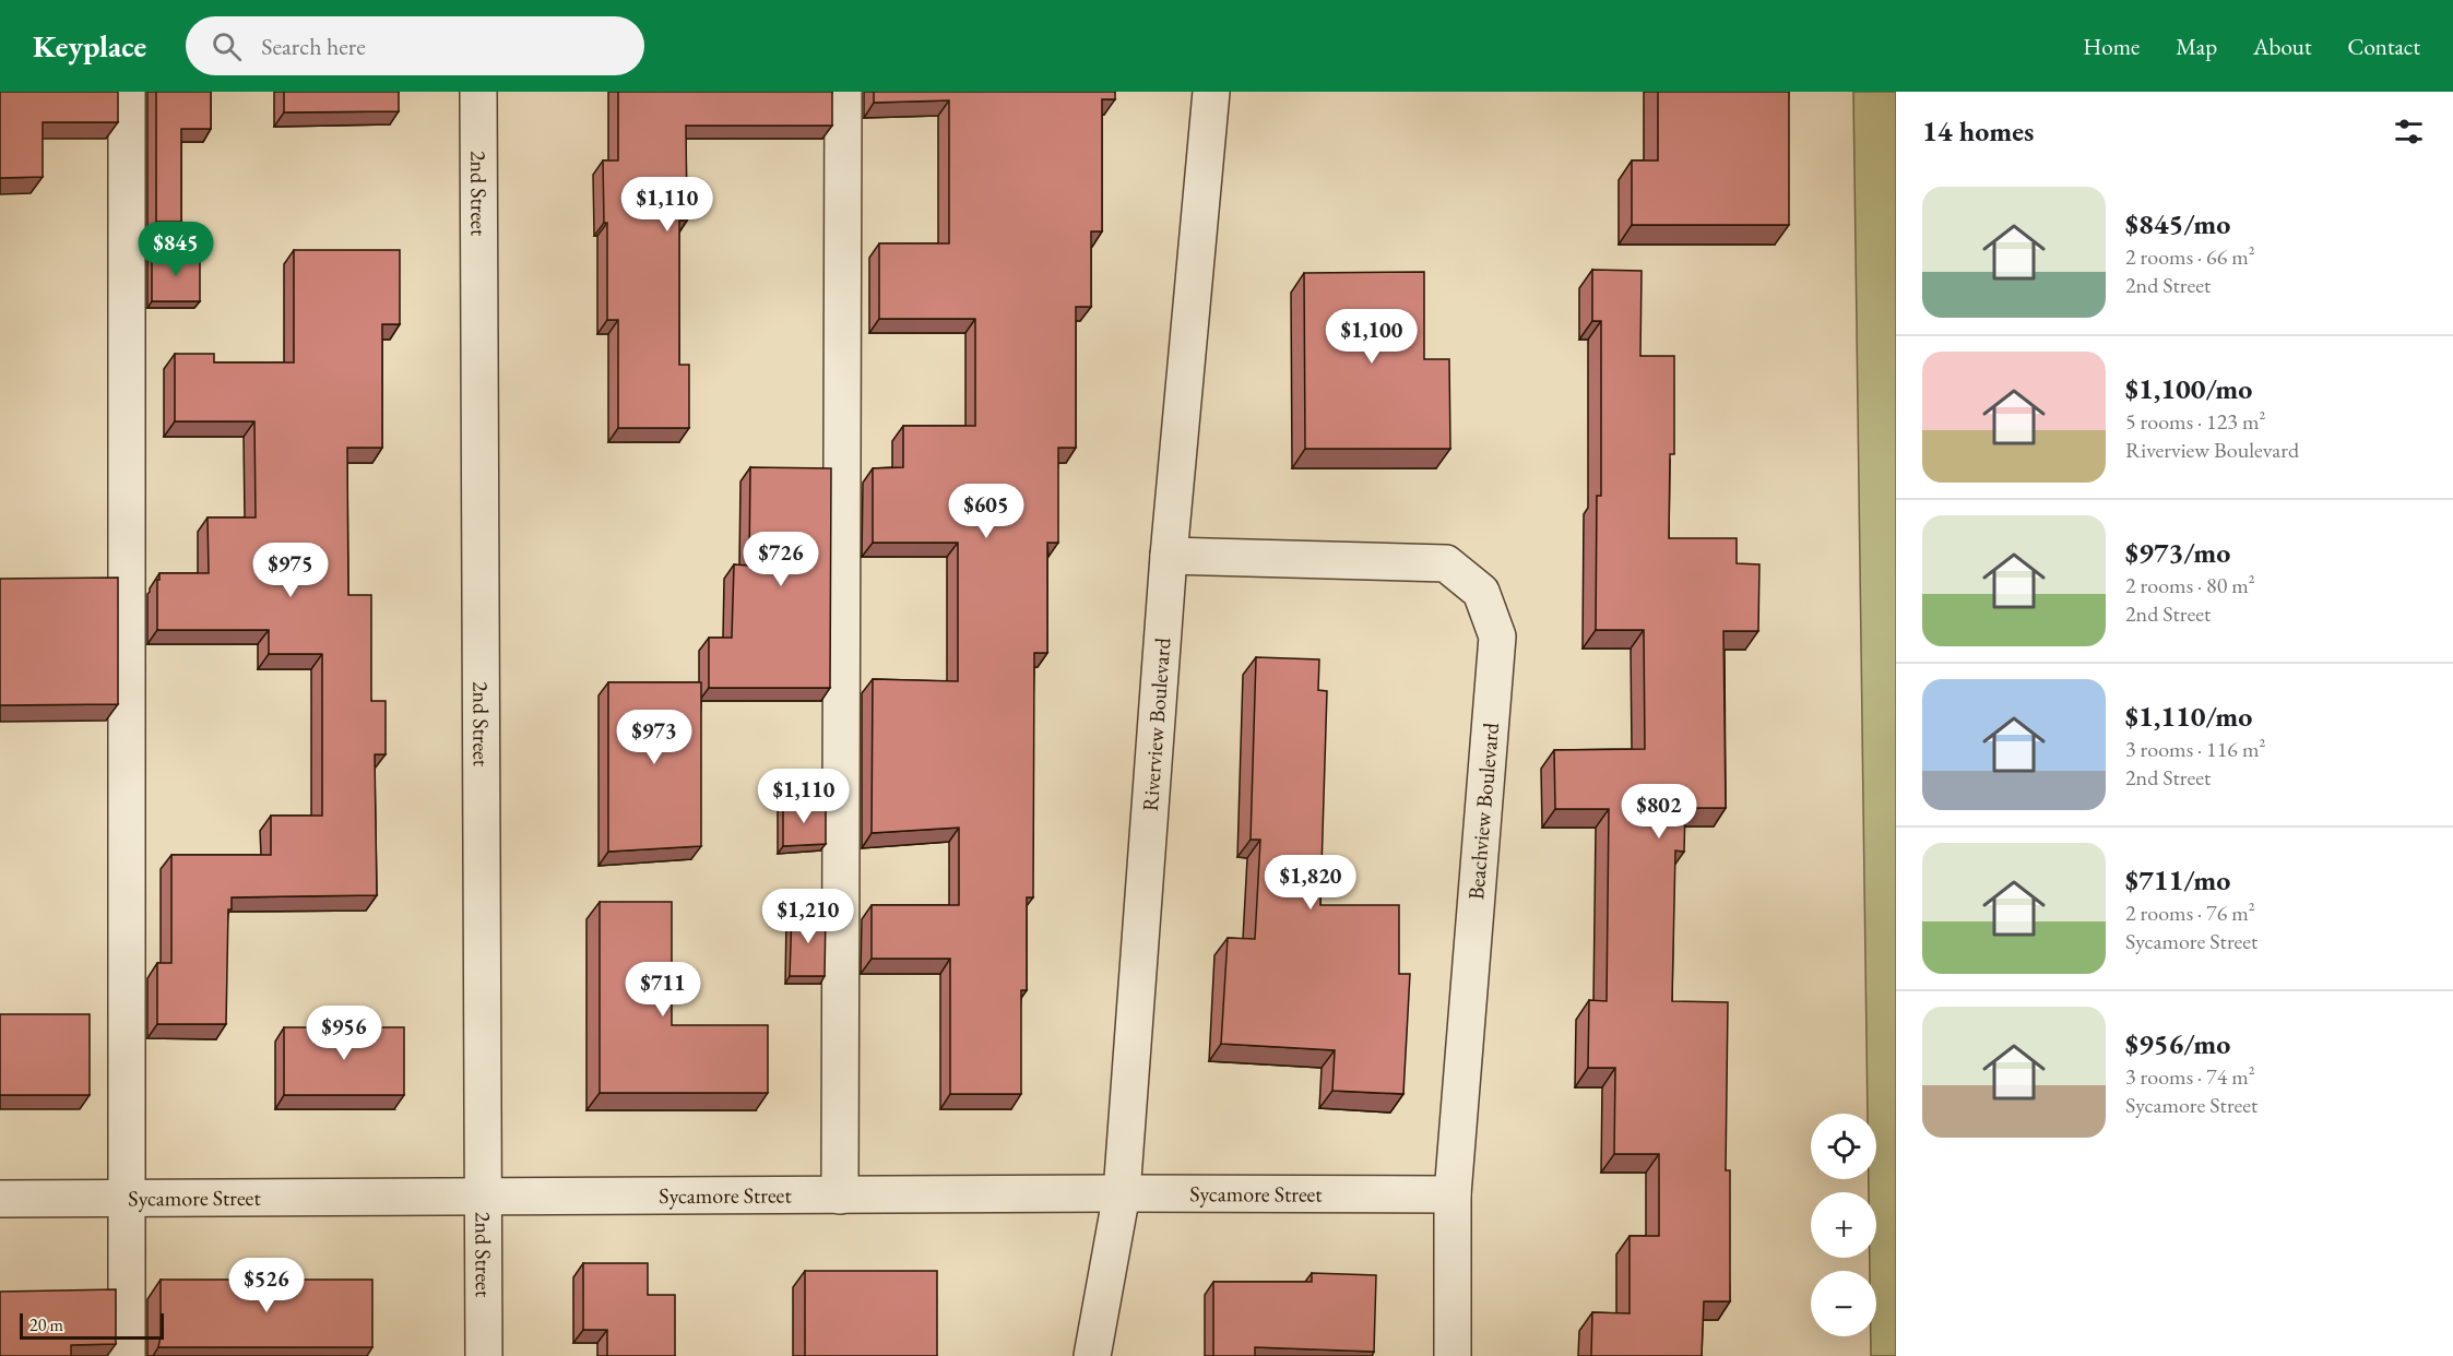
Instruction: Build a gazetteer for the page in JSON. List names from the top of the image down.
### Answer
{
  "streets": {
    "street": [
      "2nd Street",
      "Riverview Boulevard",
      "Beachview Boulevard",
      "Sycamore Street"
    ]
  },
  "crossings": [
    ["2nd Street", "Sycamore Street"],
    ["Riverview Boulevard", "Beachview Boulevard"],
    ["Riverview Boulevard", "Sycamore Street"],
    ["Beachview Boulevard", "Sycamore Street"]
  ],
  "scale_bar": "20 m",
  "page": {
    "header": "Keyplace",
    "search": "Search here",
    "nav": [
      "Home",
      "Map",
      "About",
      "Contact"
    ],
    "heading": "14 homes",
    "list": [
      {
        "name": "$845/mo",
        "note": "2 rooms · 66 m² · 2nd Street"
      },
      {
        "name": "$1,100/mo",
        "note": "5 rooms · 123 m² · Riverview Boulevard"
      },
      {
        "name": "$973/mo",
        "note": "2 rooms · 80 m² · 2nd Street"
      },
      {
        "name": "$1,110/mo",
        "note": "3 rooms · 116 m² · 2nd Street"
      },
      {
        "name": "$711/mo",
        "note": "2 rooms · 76 m² · Sycamore Street"
      },
      {
        "name": "$956/mo",
        "note": "3 rooms · 74 m² · Sycamore Street"
      }
    ],
    "price": [
      "$1,110",
      "$845",
      "$1,100",
      "$605",
      "$726",
      "$975",
      "$973",
      "$1,110",
      "$802",
      "$1,820",
      "$1,210",
      "$711",
      "$956",
      "$526"
    ],
    "map_buttons": ["+", "−"],
    "scale": "20 m"
  }
}
